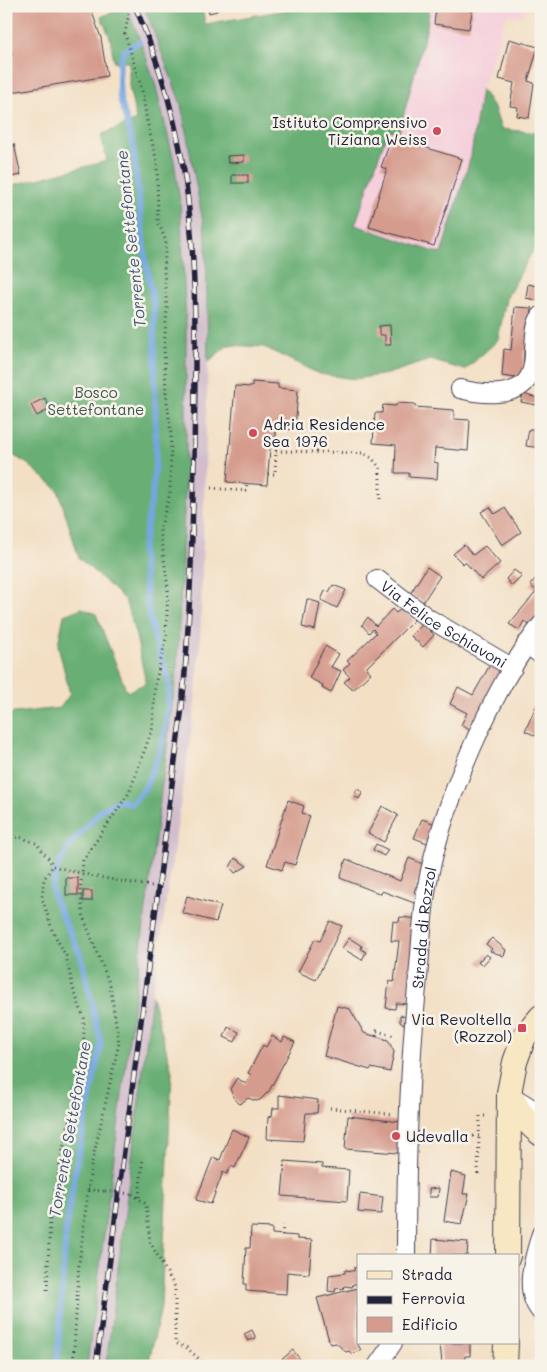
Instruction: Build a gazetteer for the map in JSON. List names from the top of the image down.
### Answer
{
  "streets": {
    "street": ["Via Felice Schiavoni", "Strada di Rozzol"]
  },
  "crossings": [
    ["Via Felice Schiavoni", "Strada di Rozzol"]
  ],
  "water": ["Torrente Settefontane"],
  "parks": ["Bosco Settefontane"],
  "places": {
    "other": ["Istituto Comprensivo Tiziana Weiss", "Adria Residence Sea 1976", "Udevalla"],
    "transit": ["Via Revoltella (Rozzol)"]
  },
  "legend": ["Strada", "Ferrovia", "Edificio"]
}
